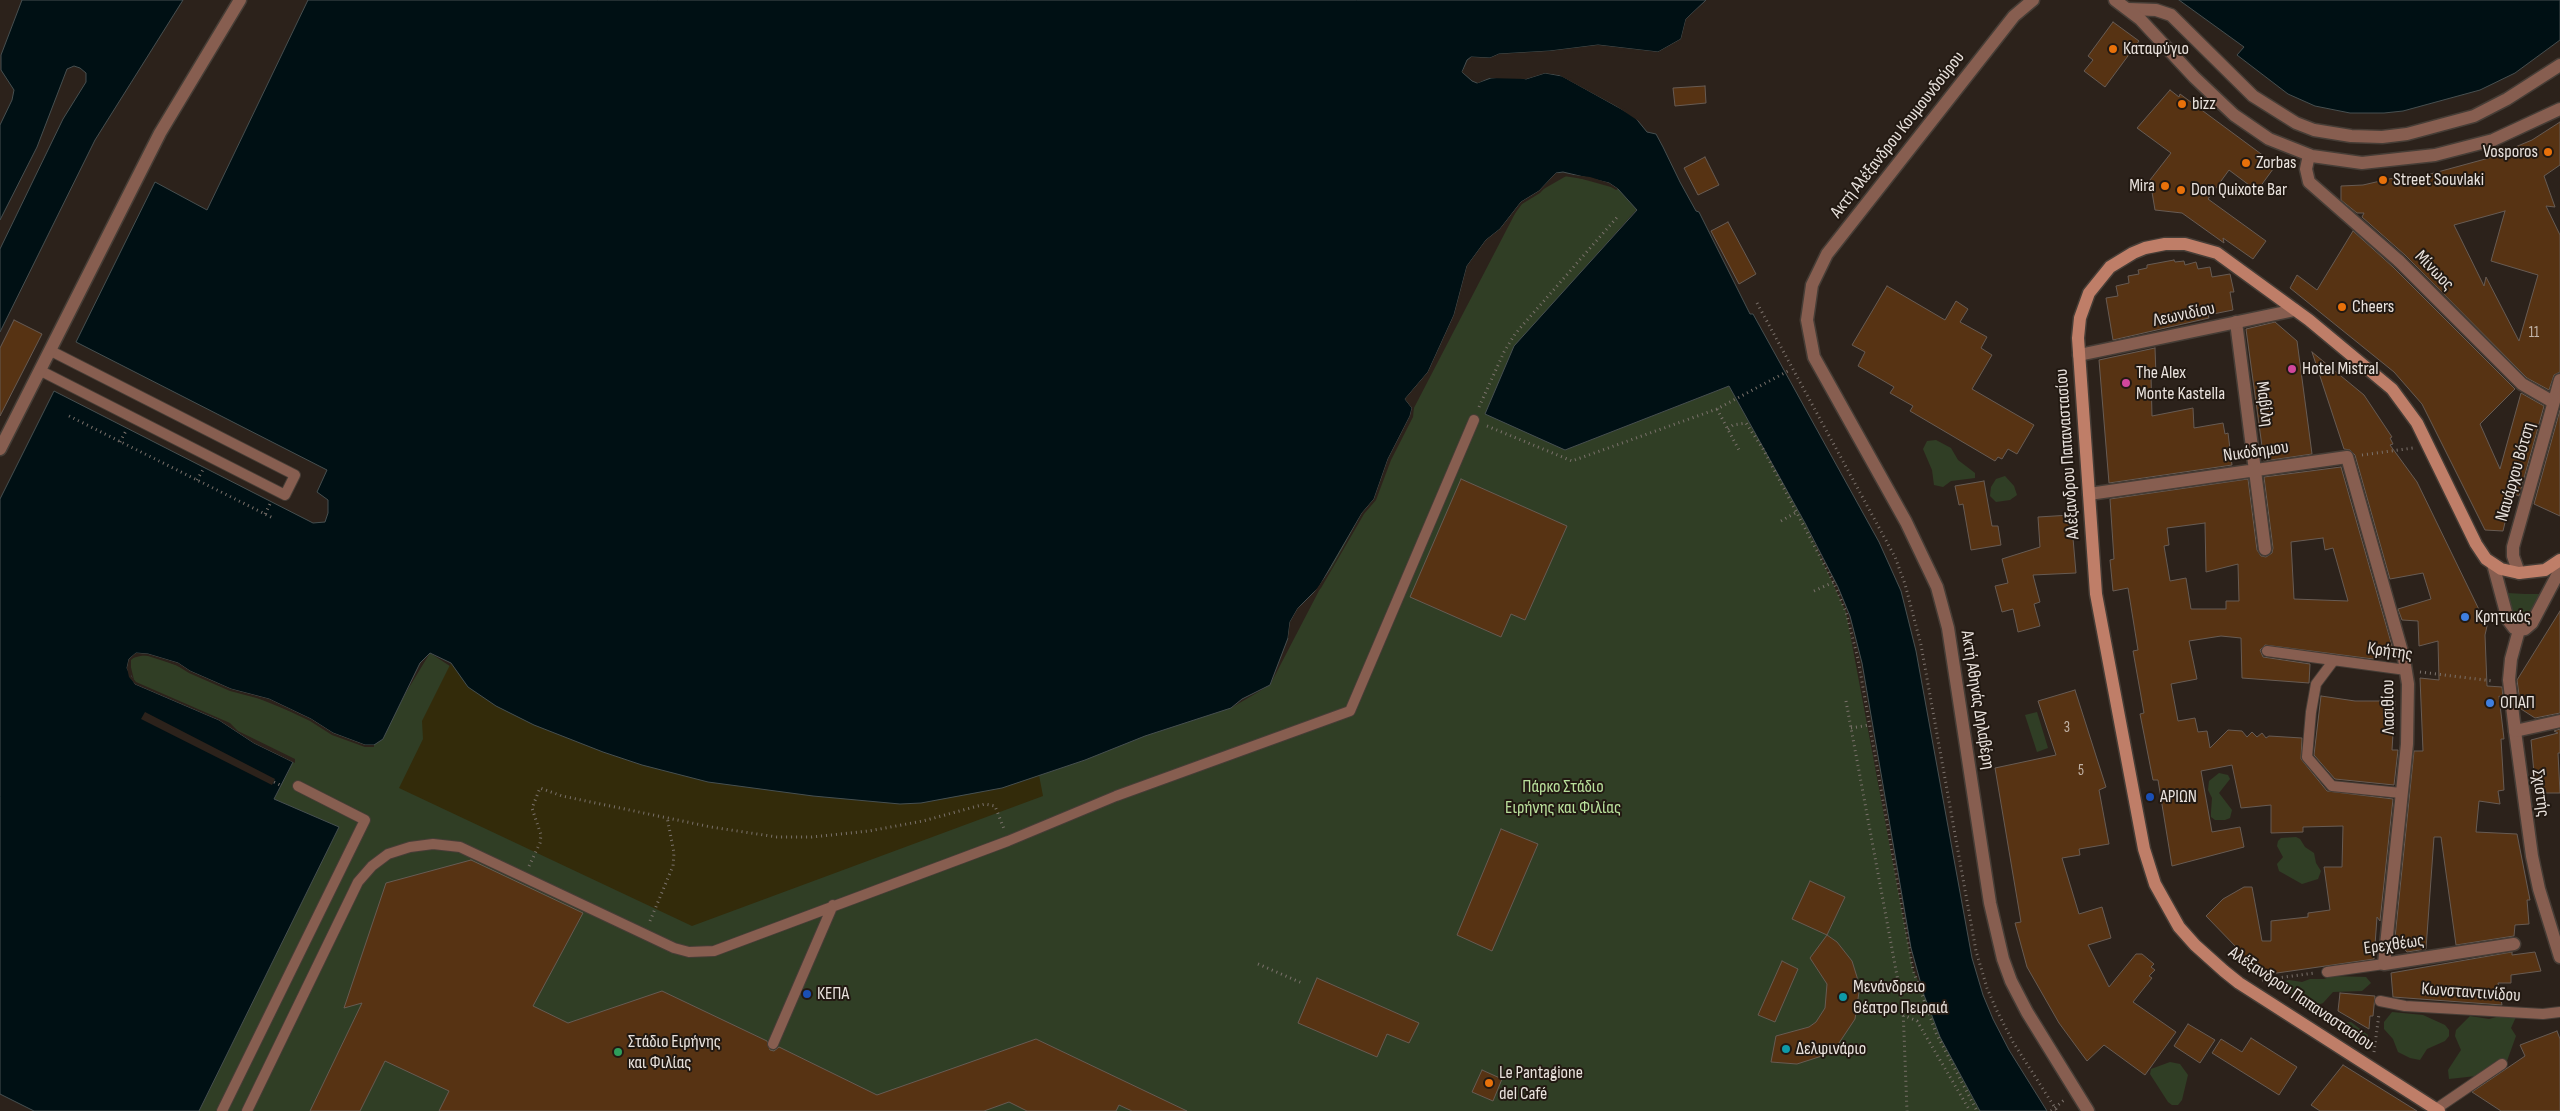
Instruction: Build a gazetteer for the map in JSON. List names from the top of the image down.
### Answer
{
  "streets": {
    "main road": ["Αλέξανδρου Παπαναστασίου"],
    "street": [
      "Ακτή Αλέξανδρου Κουμουνδούρου",
      "Μίνωος",
      "Λεωνιδίου",
      "Μαβίλη",
      "Νικόδημου",
      "Ναυάρχου Βότση",
      "Ακτή Αθηνάς Δηλαβέρη",
      "Λασιθίου",
      "Σχιστής",
      "Ερεχθέως"
    ],
    "lane": ["Κρήτης", "Κωνσταντινίδου"]
  },
  "crossings": [
    ["Ακτή Αλέξανδρου Κουμουνδούρου", "Ακτή Αθηνάς Δηλαβέρη"],
    ["Μίνωος", "Ναυάρχου Βότση"],
    ["Λεωνιδίου", "Μαβίλη"],
    ["Λεωνιδίου", "Αλέξανδρου Παπαναστασίου"],
    ["Μαβίλη", "Νικόδημου"],
    ["Νικόδημου", "Αλέξανδρου Παπαναστασίου"],
    ["Νικόδημου", "Λασιθίου"],
    ["Αλέξανδρου Παπαναστασίου", "Ναυάρχου Βότση"],
    ["Κρήτης", "Λασιθίου"],
    ["Κρήτης", "Σχιστής"],
    ["Λασιθίου", "Ερεχθέως"]
  ],
  "parks": ["Πάρκο Στάδιο Ειρήνης και Φιλίας"],
  "places": [
    "Καταφύγιο",
    "bizz",
    "Vosporos",
    "Zorbas",
    "Street Souvlaki",
    "Mira",
    "Don Quixote Bar",
    "Cheers",
    "Hotel Mistral",
    "The Alex Monte Kastella",
    "Κρητικός",
    "ΟΠΑΠ",
    "ΑΡΙΩΝ",
    "ΚΕΠΑ",
    "Μενάνδρειο Θέατρο Πειραιά",
    "Δελφινάριο",
    "Στάδιο Ειρήνης και Φιλίας",
    "Le Pantagione del Café"
  ],
  "house_numbers": ["11", "3", "5"]
}
